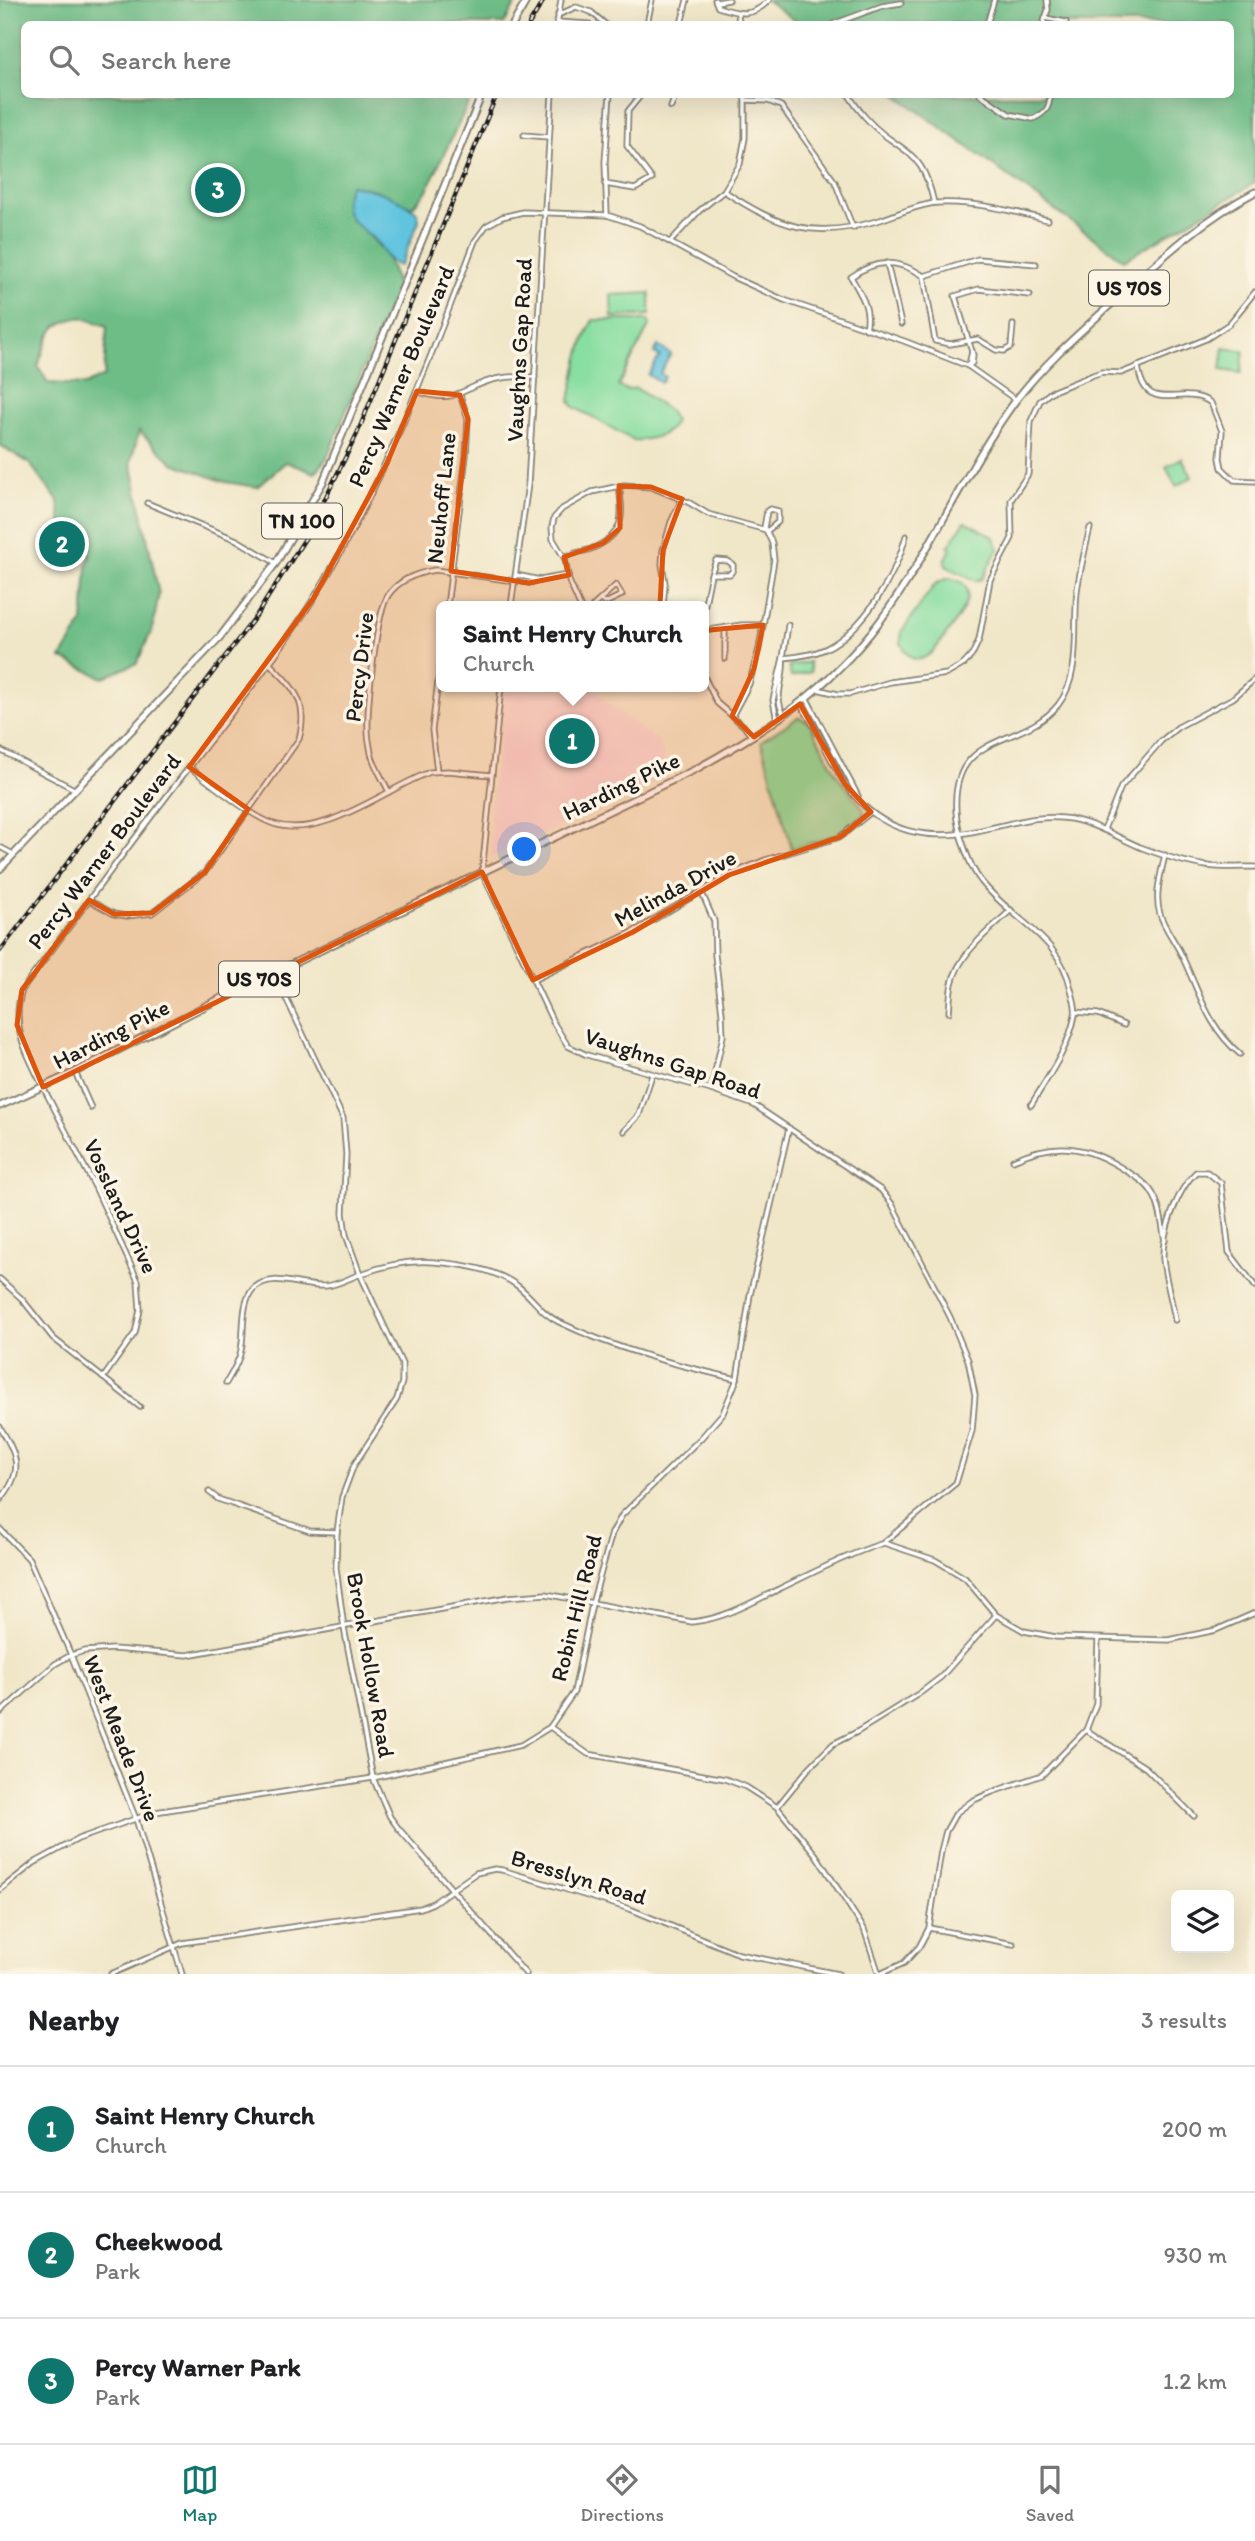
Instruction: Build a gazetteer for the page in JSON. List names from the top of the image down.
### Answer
{
  "streets": {
    "main road": ["US 70S", "TN 100", "Harding Pike"],
    "street": [
      "Vaughns Gap Road",
      "Percy Warner Boulevard",
      "Neuhoff Lane",
      "Percy Drive",
      "Melinda Drive",
      "Vossland Drive",
      "Robin Hill Road",
      "Brook Hollow Road",
      "West Meade Drive",
      "Bresslyn Road"
    ]
  },
  "crossings": [
    ["US 70S", "Percy Warner Boulevard"],
    ["US 70S", "Harding Pike"],
    ["Vaughns Gap Road", "Percy Warner Boulevard"],
    ["Vaughns Gap Road", "Percy Drive"],
    ["Vaughns Gap Road", "Harding Pike"],
    ["Vaughns Gap Road", "Melinda Drive"],
    ["Vaughns Gap Road", "Robin Hill Road"],
    ["Vaughns Gap Road", "Brook Hollow Road"],
    ["Vaughns Gap Road", "West Meade Drive"],
    ["Percy Warner Boulevard", "Harding Pike"],
    ["Percy Warner Boulevard", "Vossland Drive"],
    ["Neuhoff Lane", "Percy Drive"],
    ["Harding Pike", "Vossland Drive"],
    ["Harding Pike", "Brook Hollow Road"],
    ["Robin Hill Road", "Brook Hollow Road"],
    ["Robin Hill Road", "West Meade Drive"],
    ["Brook Hollow Road", "Bresslyn Road"],
    ["West Meade Drive", "Bresslyn Road"]
  ],
  "page": {
    "search": "Search here",
    "pins": ["3", "2", "1"],
    "popup": ["Saint Henry Church", "Church"],
    "heading": ["Nearby", "3 results"],
    "list": [
      {
        "mark": "1",
        "name": "Saint Henry Church",
        "note": "Church",
        "value": "200 m"
      },
      {
        "mark": "2",
        "name": "Cheekwood",
        "note": "Park",
        "value": "930 m"
      },
      {
        "mark": "3",
        "name": "Percy Warner Park",
        "note": "Park",
        "value": "1.2 km"
      }
    ],
    "nav": ["Map", "Directions", "Saved"]
  }
}
